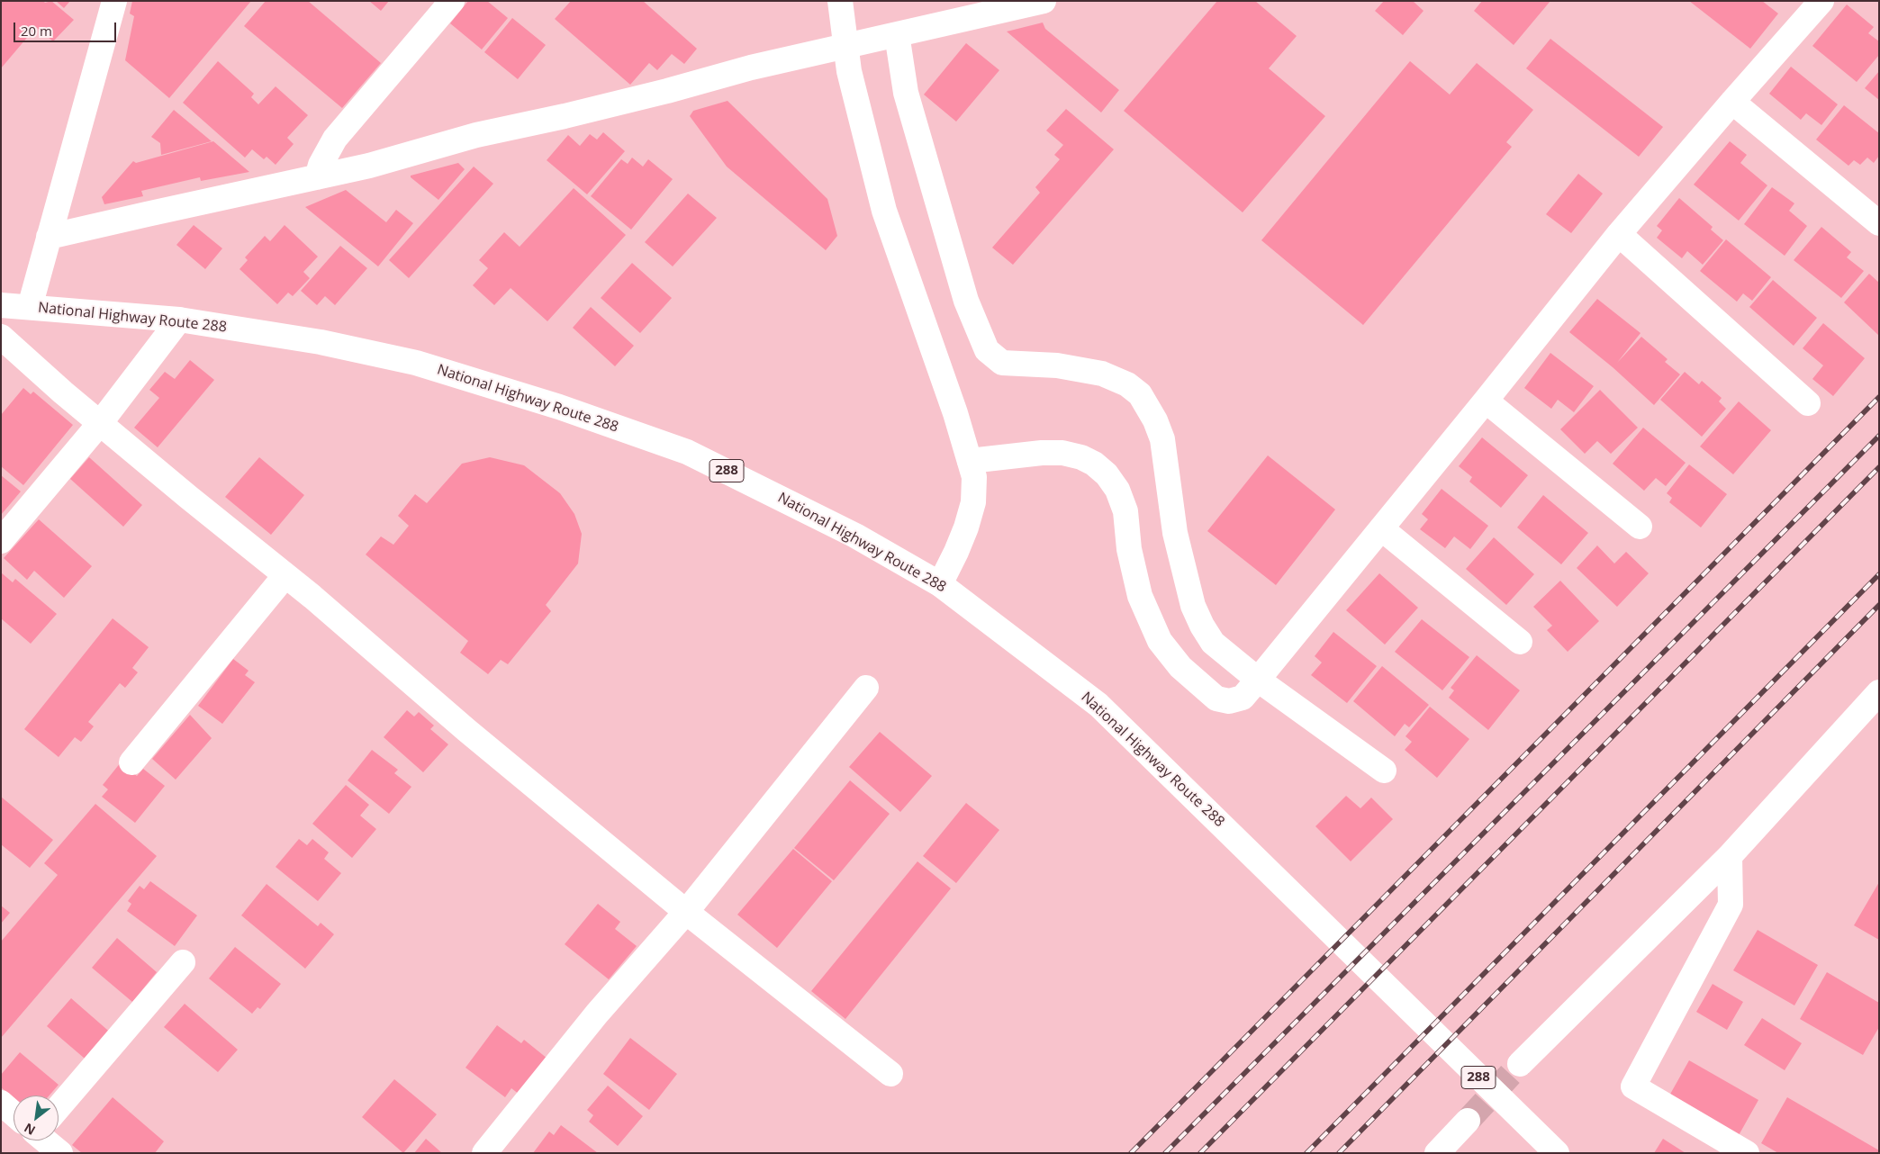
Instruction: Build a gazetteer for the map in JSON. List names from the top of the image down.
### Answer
{
  "streets": {
    "main road": ["National Highway Route 288", "288"]
  },
  "scale_bar": "20 m",
  "north": "bottom left"
}
